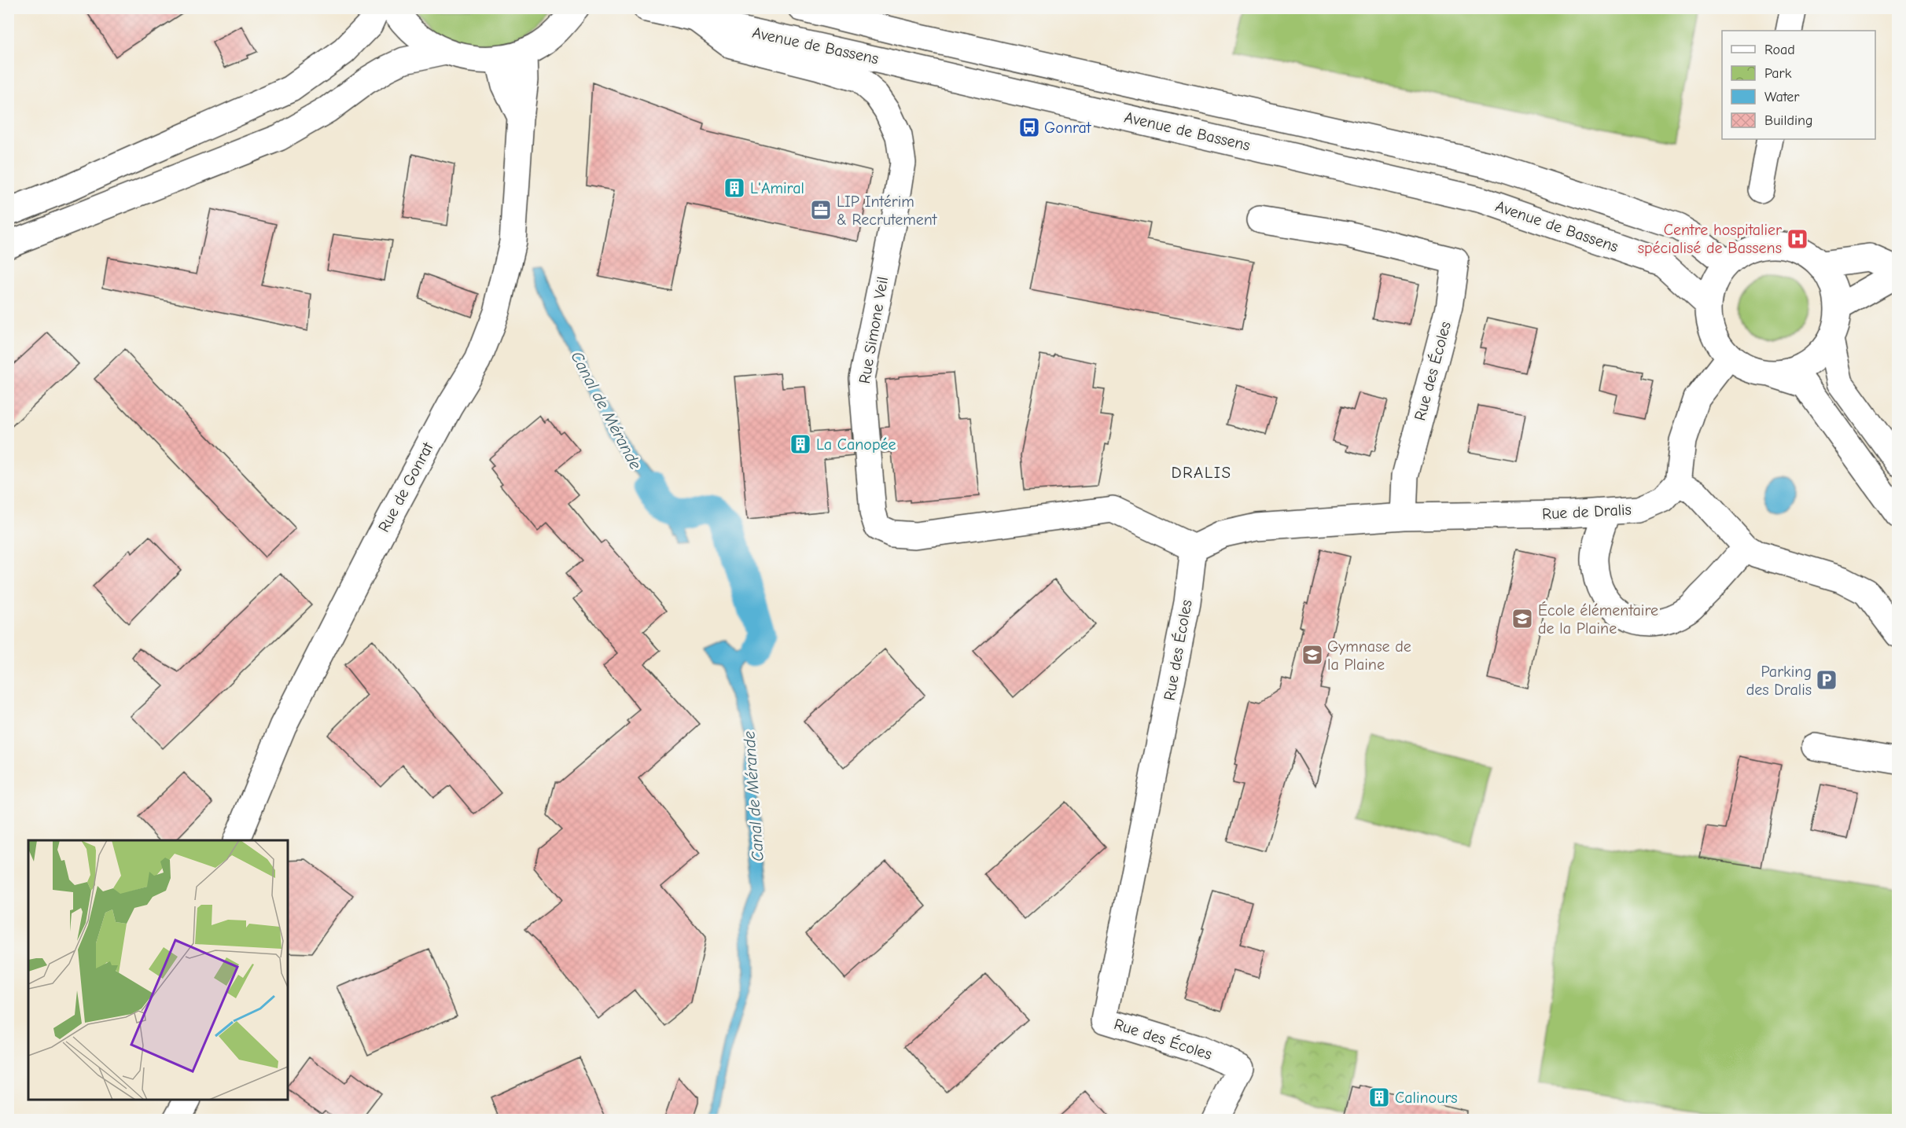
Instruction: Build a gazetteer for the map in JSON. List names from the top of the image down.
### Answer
{
  "streets": {
    "main road": [
      "Avenue de Bassens",
      "Rue Simone Veil",
      "Rue des Écoles",
      "Rue de Gonrat",
      "Rue de Dralis"
    ]
  },
  "crossings": [
    ["Avenue de Bassens", "Rue Simone Veil"],
    ["Rue Simone Veil", "Rue des Écoles"],
    ["Rue des Écoles", "Rue de Dralis"]
  ],
  "districts": ["DRALIS"],
  "water": ["Canal de Mérande"],
  "places": {
    "bus stop": ["Gonrat"],
    "building": ["L'Amiral", "La Canopée", "Calinours"],
    "office": ["LIP Intérim & Recrutement"],
    "hospital": ["Centre hospitalier spécialisé de Bassens"],
    "school or university": ["École élémentaire de la Plaine", "Gymnase de la Plaine"],
    "parking": ["Parking des Dralis"]
  },
  "legend": [
    "Road",
    "Park",
    "Water",
    "Building"
  ]
}
